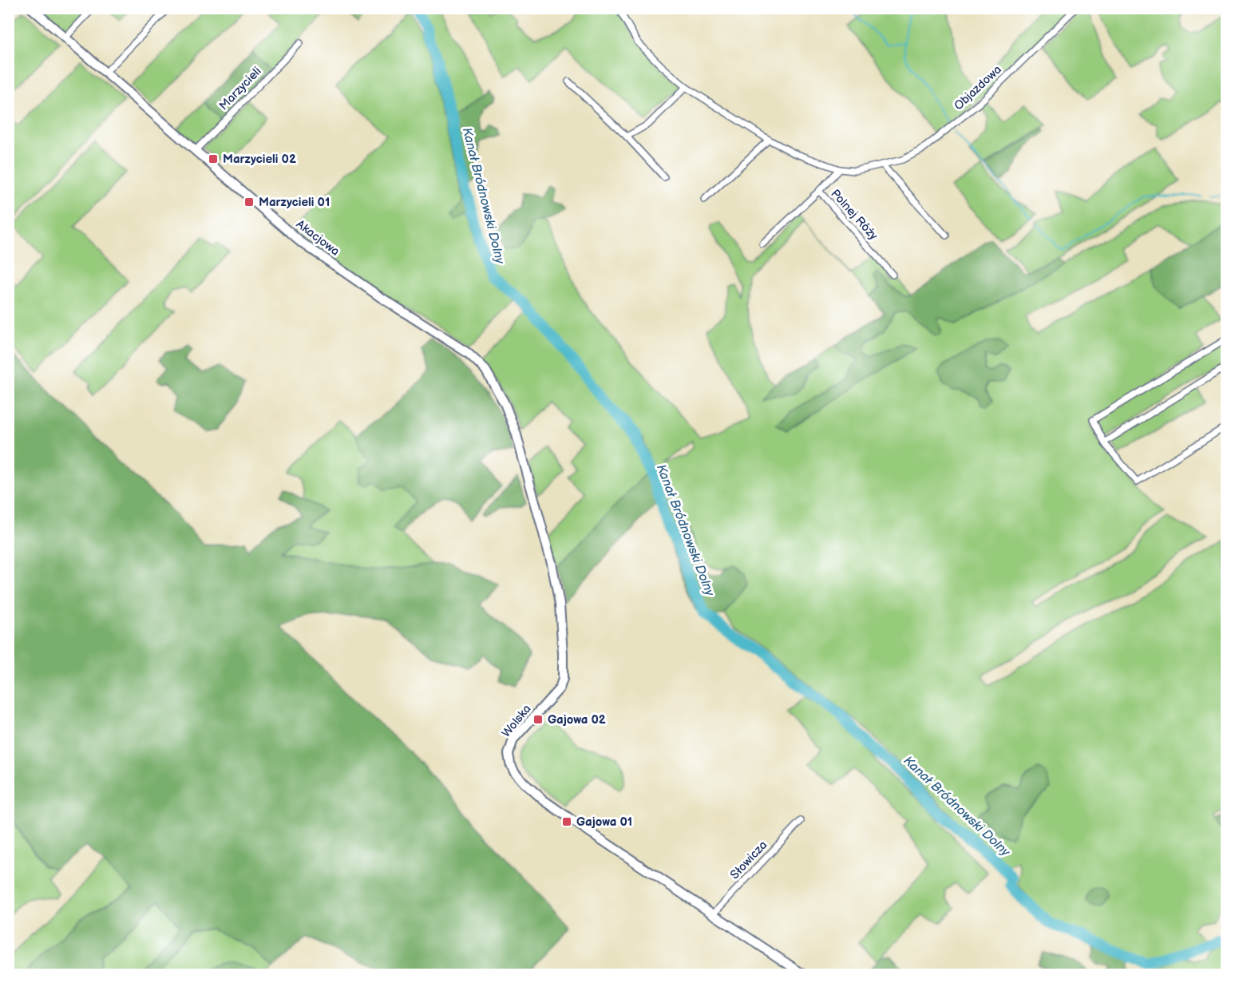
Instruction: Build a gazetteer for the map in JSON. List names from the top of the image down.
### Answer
{
  "streets": {
    "street": [
      "Objazdowa",
      "Marzycieli",
      "Polnej Róży",
      "Akacjowa",
      "Wolska",
      "Słowicza"
    ]
  },
  "crossings": [
    ["Objazdowa", "Polnej Róży"],
    ["Marzycieli", "Akacjowa"],
    ["Akacjowa", "Wolska"],
    ["Wolska", "Słowicza"]
  ],
  "water": ["Kanał Bródnowski Dolny"],
  "places": {
    "transit": [
      "Marzycieli 02",
      "Marzycieli 01",
      "Gajowa 02",
      "Gajowa 01"
    ]
  }
}
